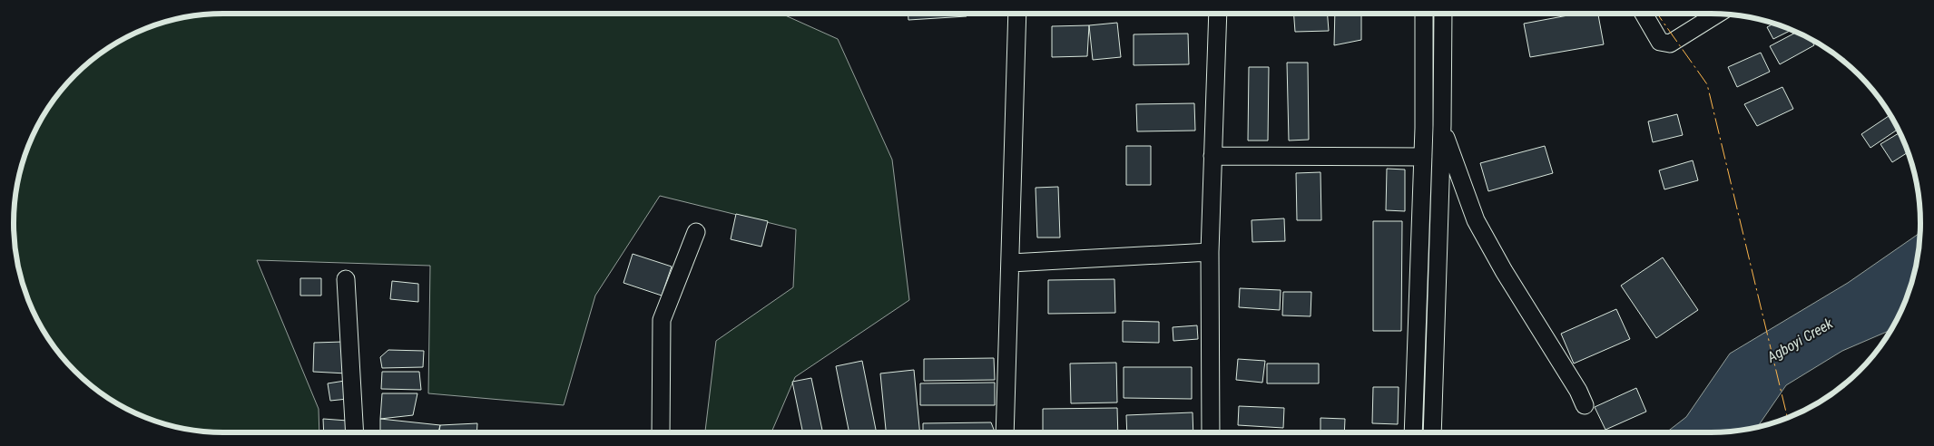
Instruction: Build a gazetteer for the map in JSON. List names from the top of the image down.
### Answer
{
  "water": ["Agboyi Creek"]
}
